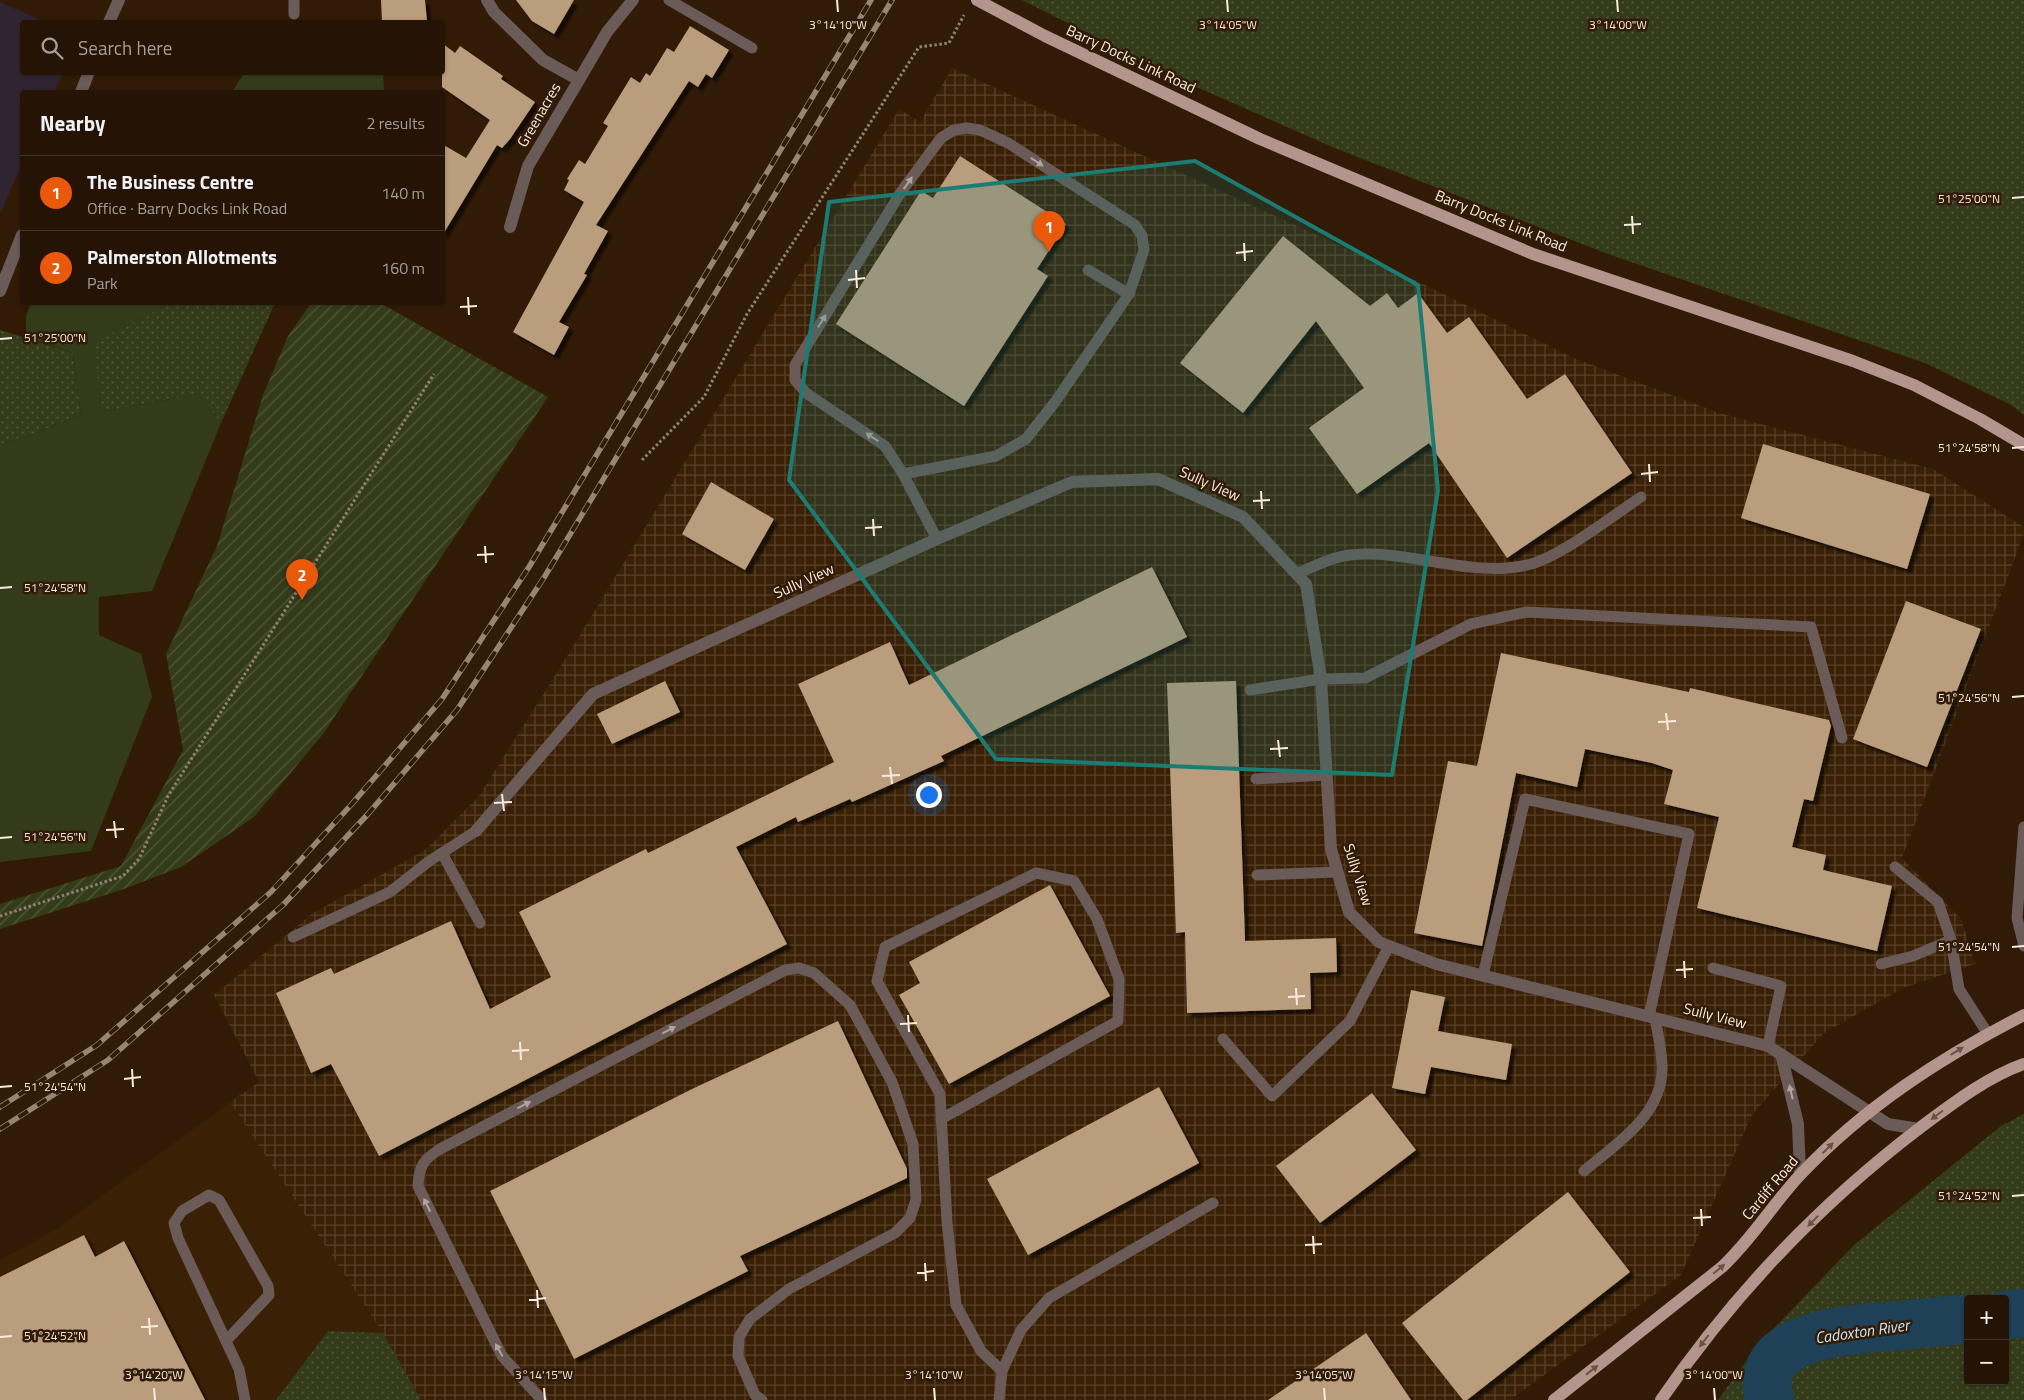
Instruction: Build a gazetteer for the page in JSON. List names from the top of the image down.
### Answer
{
  "streets": {
    "main road": ["Barry Docks Link Road", "Cardiff Road"],
    "street": ["Greenacres", "Sully View"]
  },
  "crossings": [
    ["Sully View", "Cardiff Road"]
  ],
  "water": ["Cadoxton River"],
  "page": {
    "search": "Search here",
    "heading": ["Nearby", "2 results"],
    "list": [
      {
        "mark": "1",
        "name": "The Business Centre",
        "note": "Office · Barry Docks Link Road",
        "value": "140 m"
      },
      {
        "mark": "2",
        "name": "Palmerston Allotments",
        "note": "Park",
        "value": "160 m"
      }
    ],
    "pins": ["1", "2"],
    "map_buttons": ["+", "−"]
  },
  "coordinates": [
    "3°14'10\"W",
    "3°14'05\"W",
    "3°14'00\"W",
    "51°25'00\"N",
    "51°24'58\"N",
    "51°24'56\"N",
    "51°24'54\"N",
    "51°24'52\"N",
    "3°14'20\"W",
    "3°14'15\"W"
  ]
}
